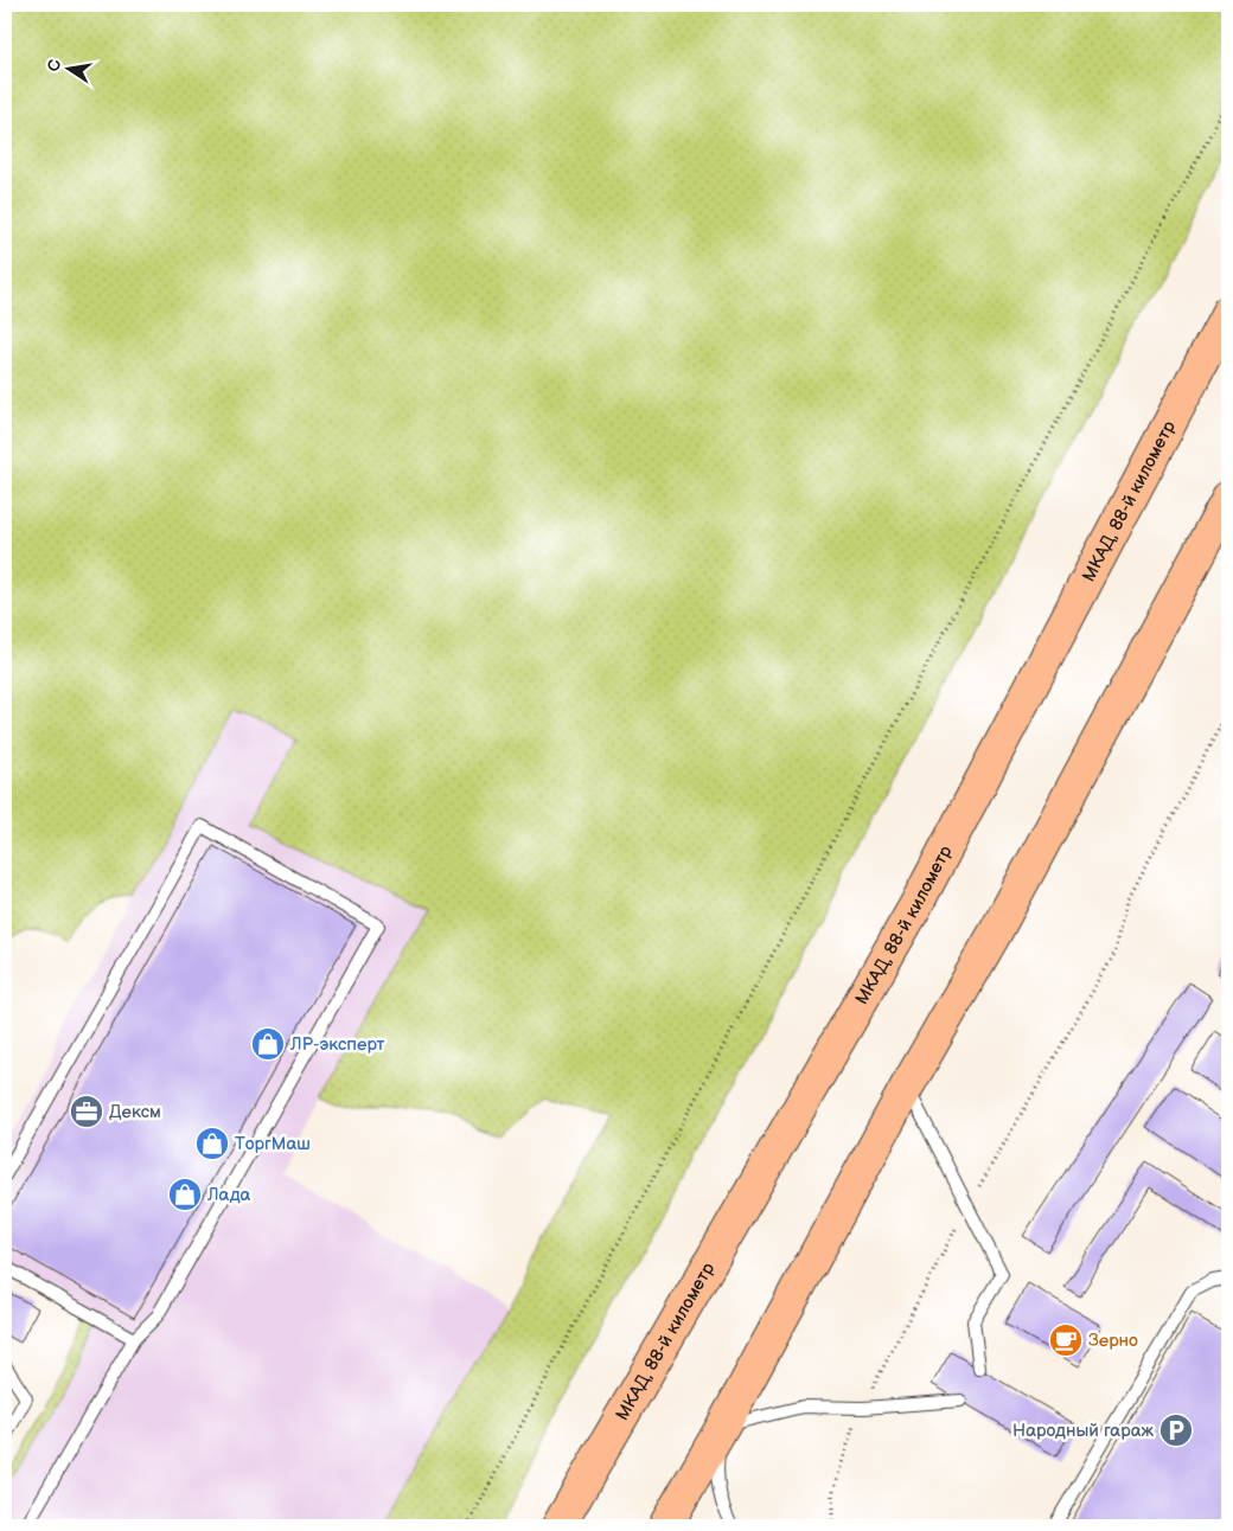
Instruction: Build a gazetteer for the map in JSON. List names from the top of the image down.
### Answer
{
  "streets": {
    "highway": ["МКАД, 88-й километр"]
  },
  "places": {
    "shop": ["ЛР-эксперт", "ТоргМаш", "Лада"],
    "office": ["Дексм"],
    "cafe": ["Зерно"],
    "parking": ["Народный гараж"]
  },
  "north": "left"
}
